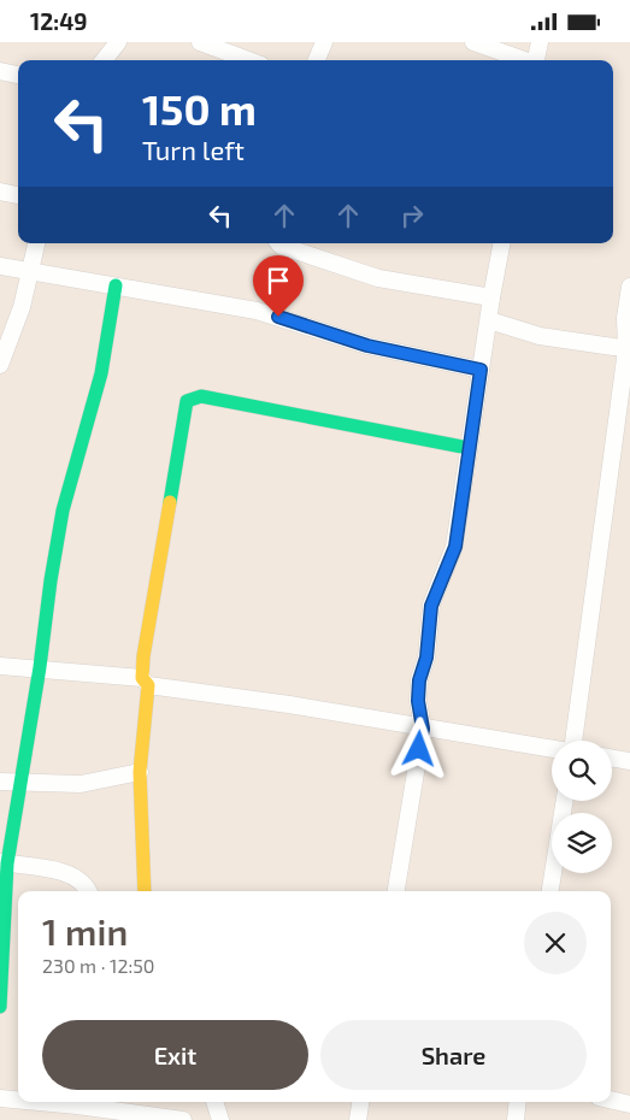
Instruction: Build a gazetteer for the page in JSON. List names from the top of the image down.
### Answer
{
  "page": {
    "status": "12:49",
    "turn": ["150 m", "Turn left"],
    "heading": ["1 min", "230 m · 12:50"],
    "buttons": ["Exit", "Share"]
  }
}
